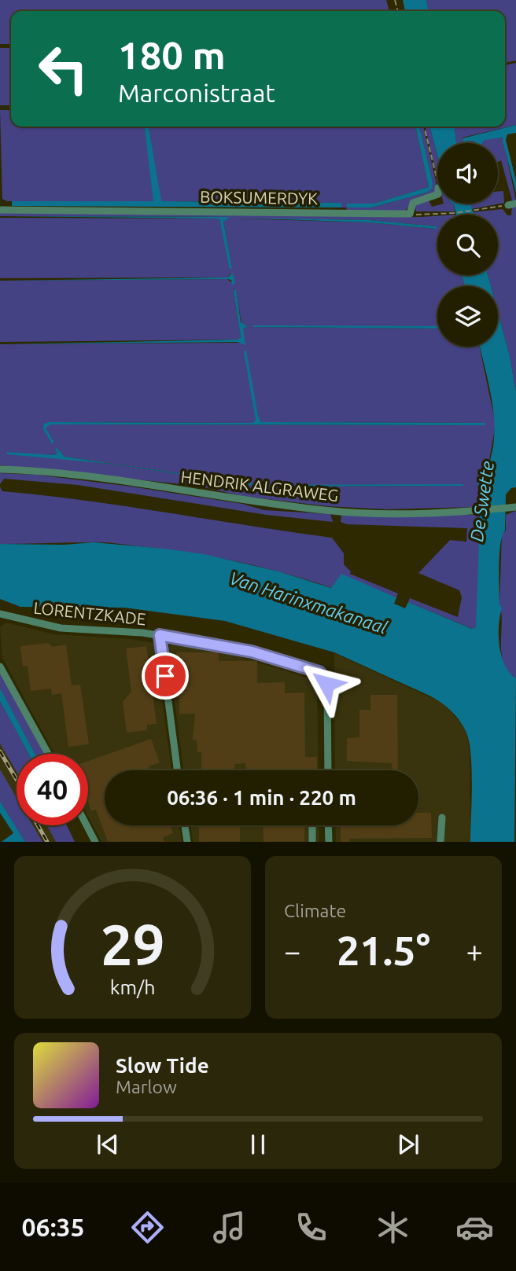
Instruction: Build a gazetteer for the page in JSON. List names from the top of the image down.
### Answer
{
  "streets": {
    "street": ["BOKSUMERDYK", "HENDRIK ALGRAWEG", "LORENTZKADE"]
  },
  "water": ["De Swette", "Van Harinxmakanaal"],
  "page": {
    "turn": ["180 m", "Marconistraat"],
    "limit": "40",
    "trip": "06:36 · 1 min · 220 m",
    "tile": "Climate",
    "heat": ["−", "21.5°", "+"],
    "song": ["Slow Tide", "Marlow"],
    "tabs": "06:35",
    "gauge": ["29", "km/h"]
  }
}
